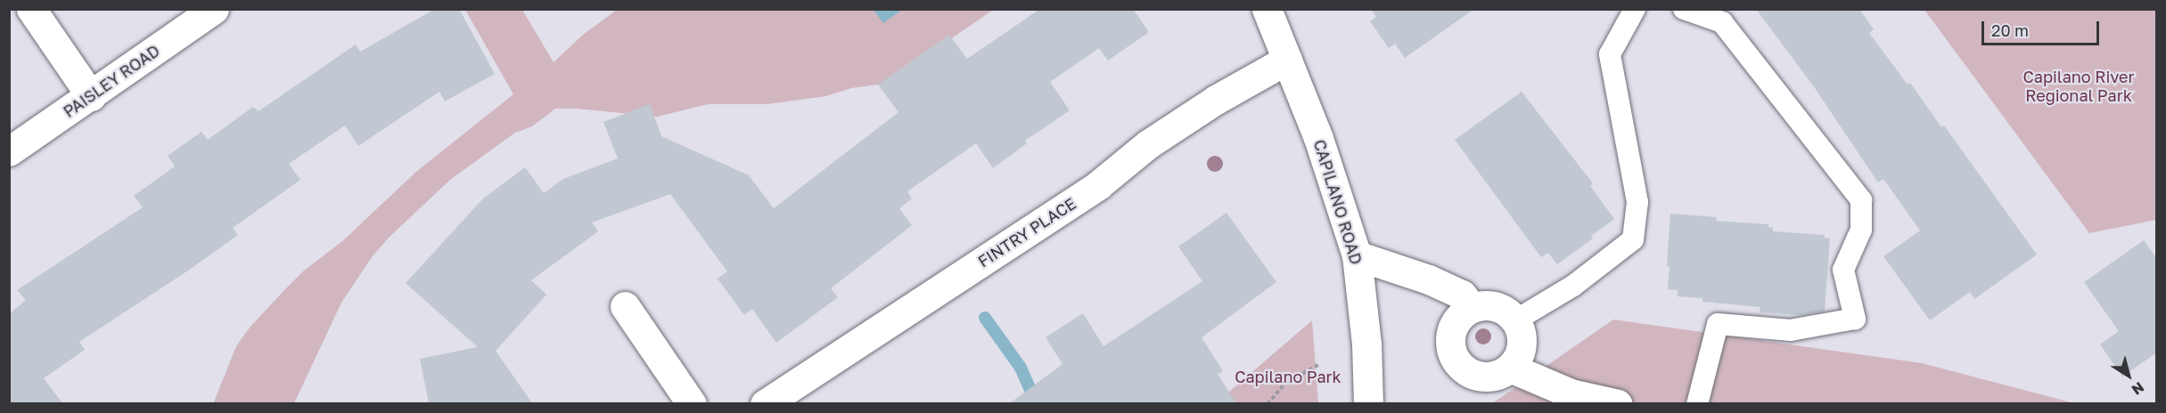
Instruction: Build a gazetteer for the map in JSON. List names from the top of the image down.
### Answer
{
  "streets": {
    "street": ["PAISLEY ROAD", "CAPILANO ROAD", "FINTRY PLACE"]
  },
  "crossings": [
    ["CAPILANO ROAD", "FINTRY PLACE"]
  ],
  "parks": ["Capilano River Regional Park", "Capilano Park"],
  "scale_bar": "20 m",
  "north": "bottom right"
}
